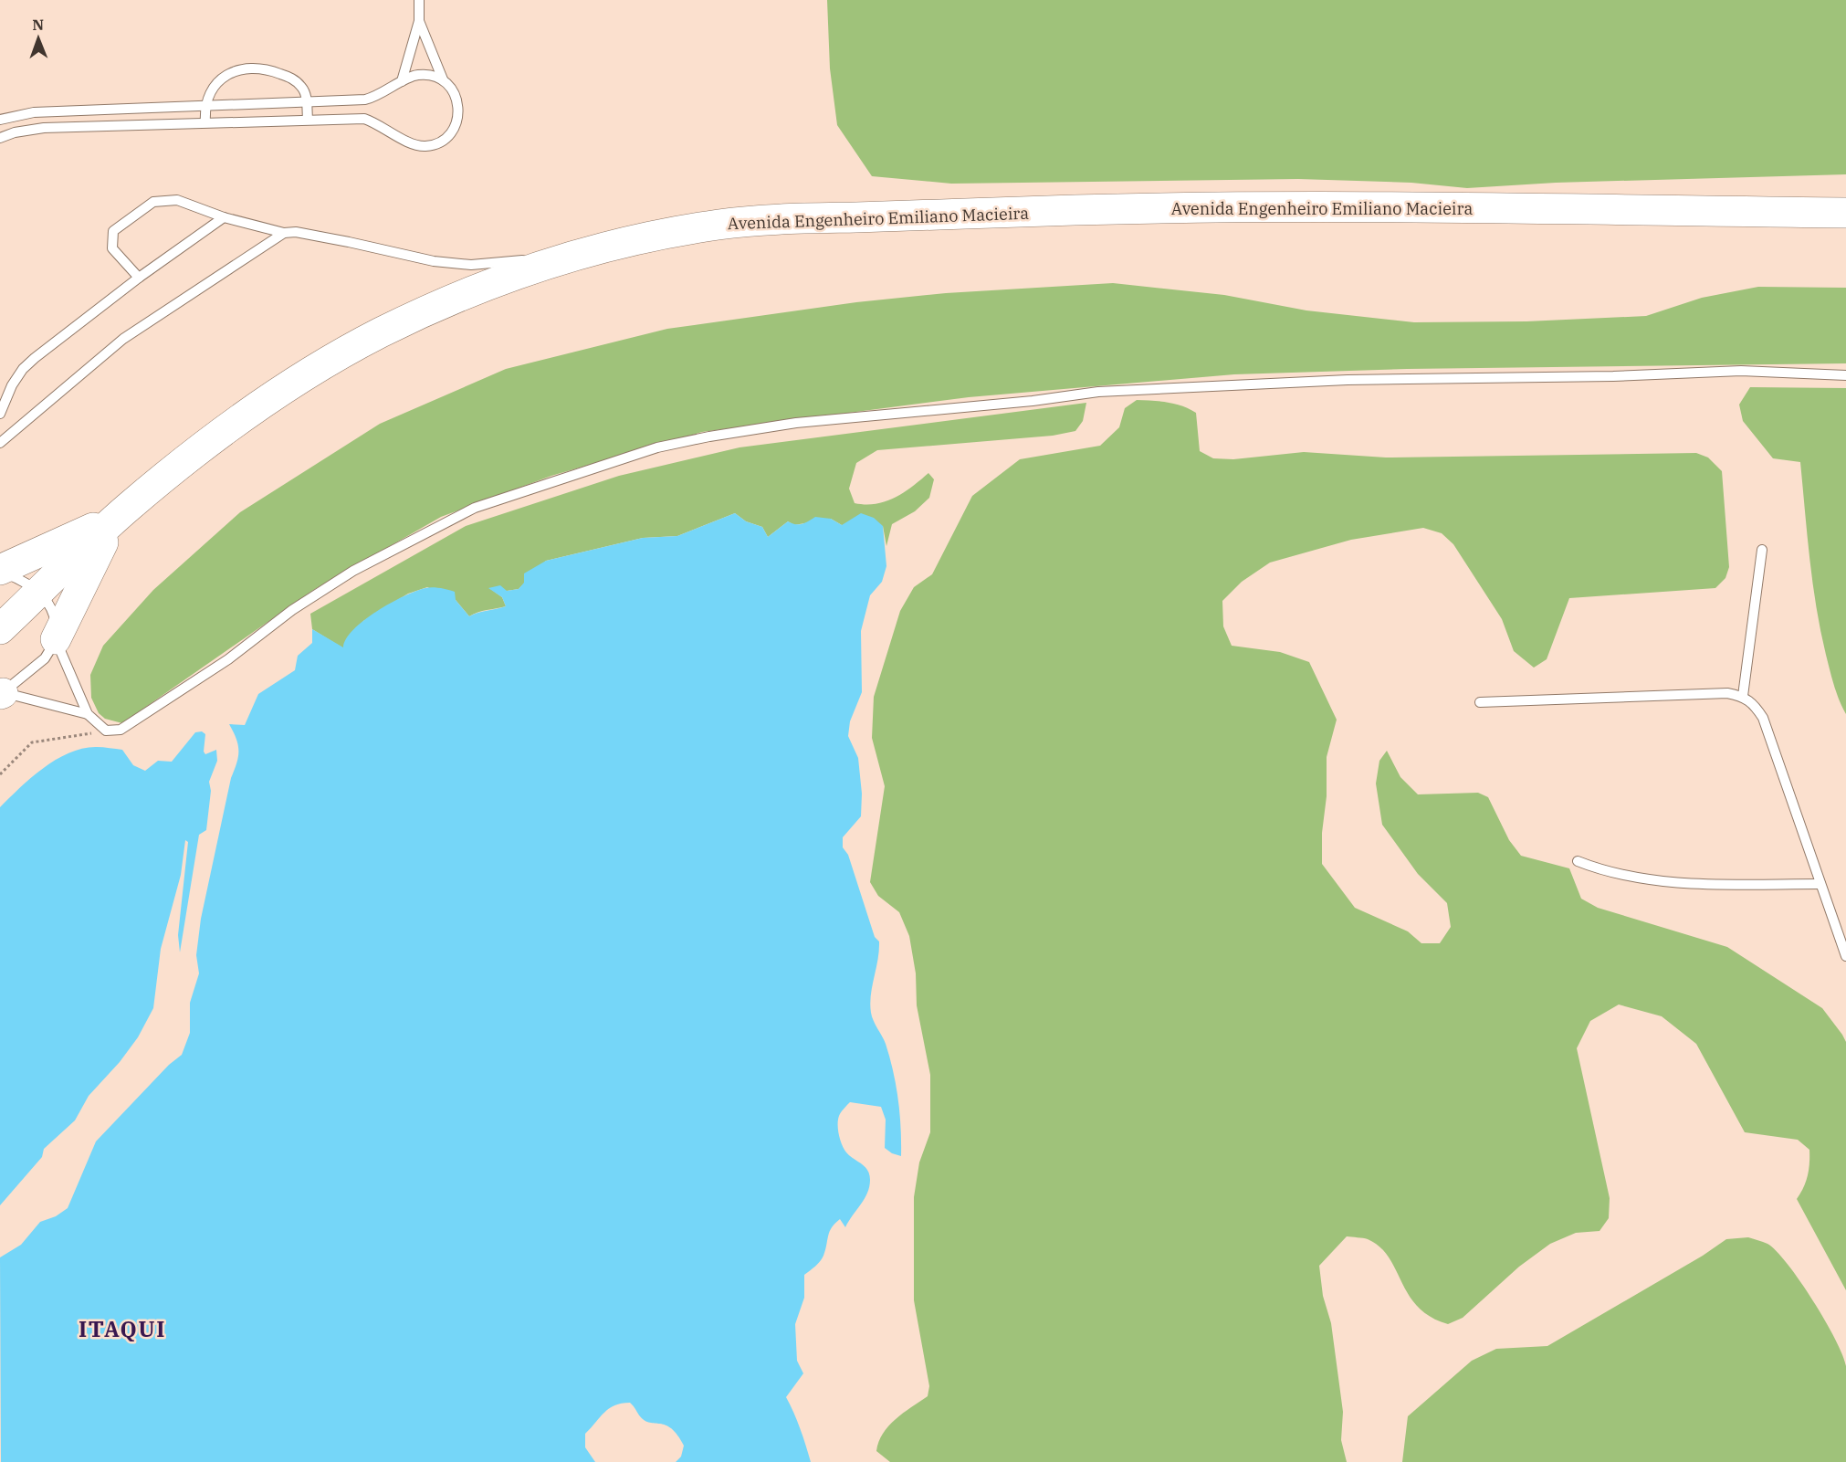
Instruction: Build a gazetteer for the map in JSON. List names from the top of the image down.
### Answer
{
  "streets": {
    "highway": ["Avenida Engenheiro Emiliano Macieira"]
  },
  "districts": ["ITAQUI"],
  "north": "top"
}
